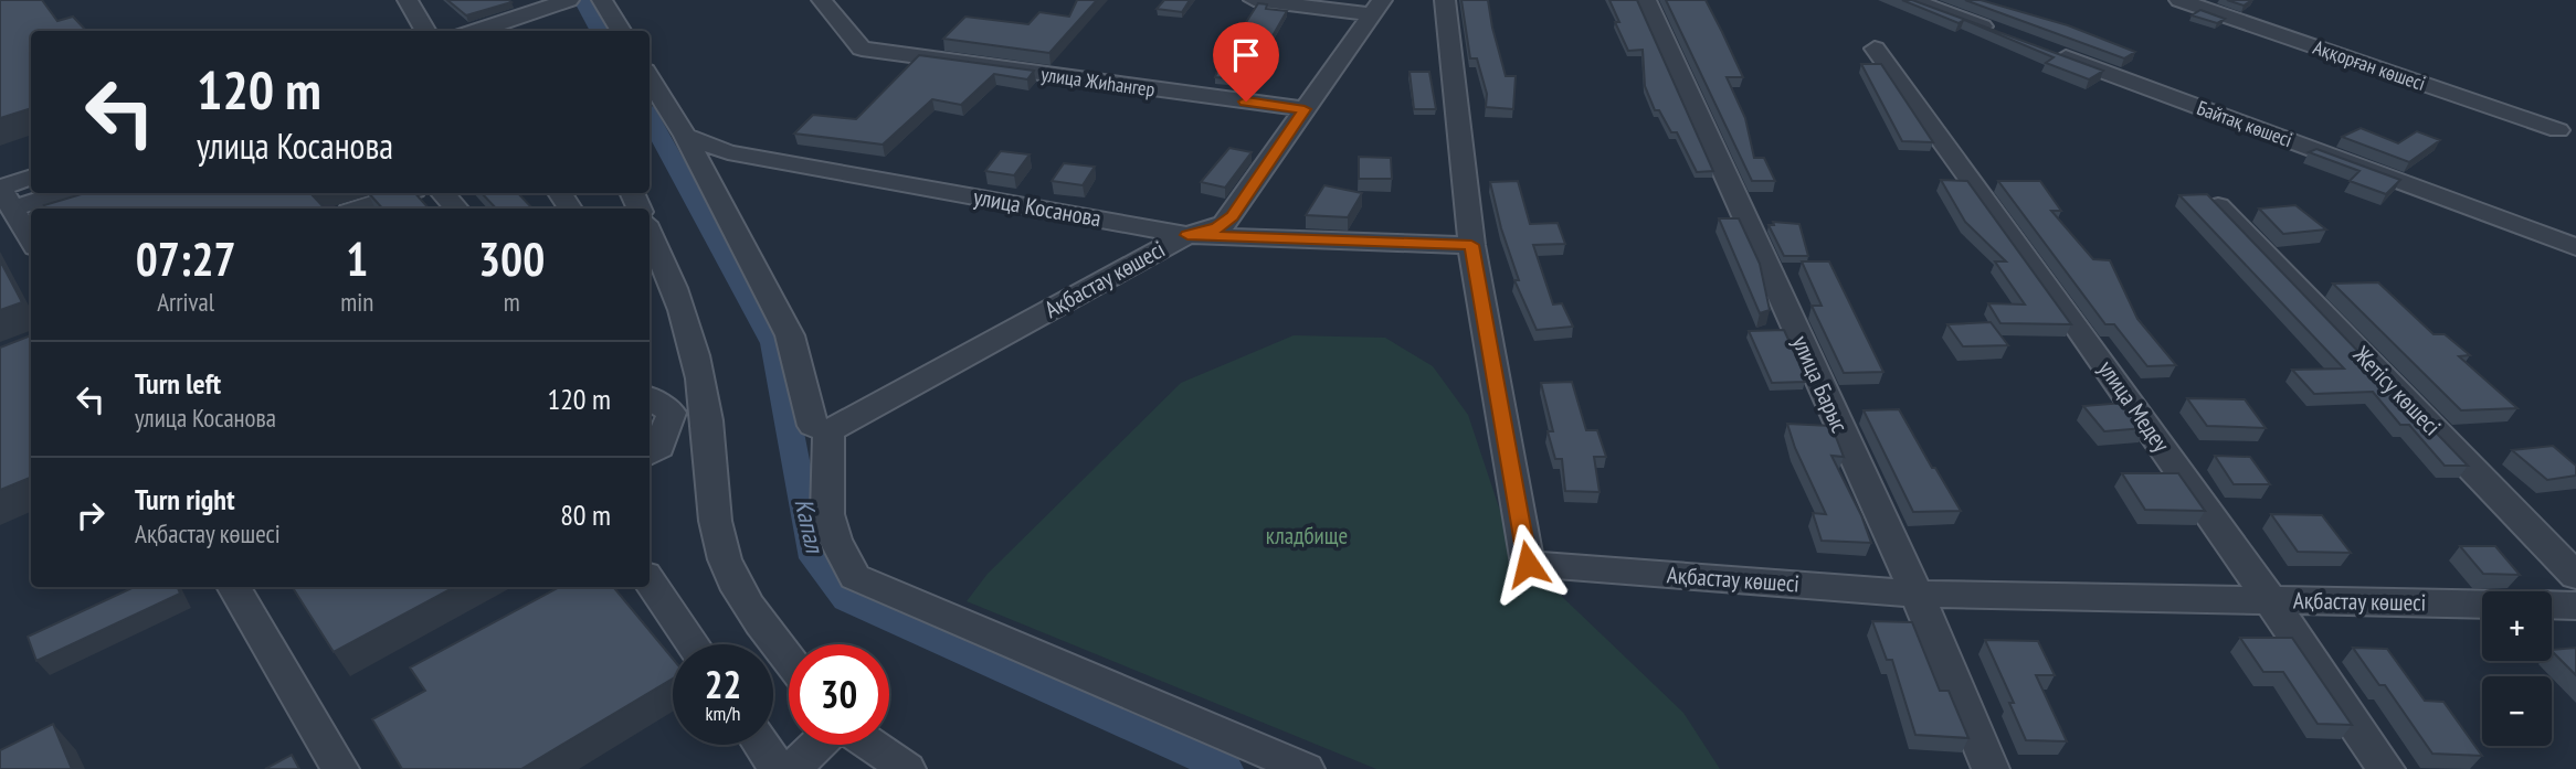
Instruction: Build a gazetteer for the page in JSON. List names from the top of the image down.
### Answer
{
  "streets": {
    "street": [
      "Аққорған көшесі",
      "улица Жиhангер",
      "Байтақ көшесі",
      "улица Косанова",
      "Ақбастау көшесі",
      "улица Барыс",
      "Жетісу көшесі",
      "улица Медеу"
    ]
  },
  "crossings": [
    ["улица Жиhангер", "Ақбастау көшесі"],
    ["улица Косанова", "Ақбастау көшесі"],
    ["Ақбастау көшесі", "улица Барыс"],
    ["Ақбастау көшесі", "улица Медеу"]
  ],
  "water": ["Капал"],
  "parks": ["кладбище"],
  "page": {
    "turn": ["120 m", "улица Косанова"],
    "eta": [
      "07:27",
      "Arrival",
      "1",
      "min",
      "300",
      "m"
    ],
    "list": [
      {
        "name": "Turn left",
        "note": "улица Косанова",
        "value": "120 m"
      },
      {
        "name": "Turn right",
        "note": "Ақбастау көшесі",
        "value": "80 m"
      }
    ],
    "map_buttons": ["+", "−"],
    "speed": "22 km/h",
    "limit": "30"
  }
}
